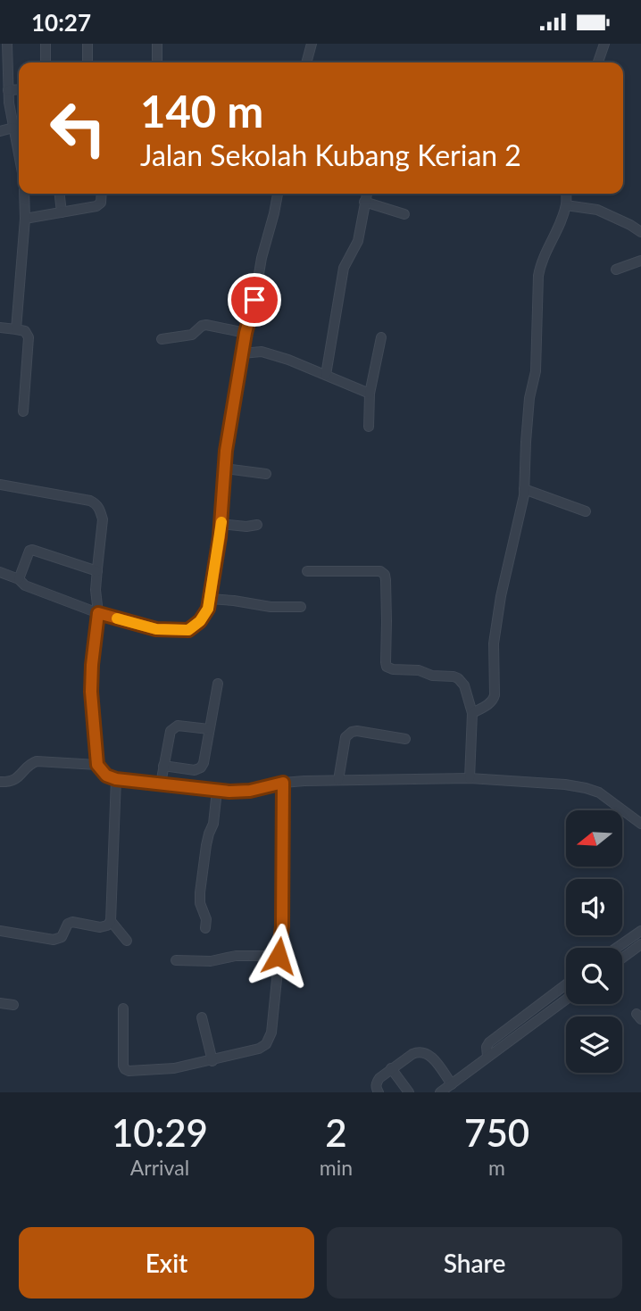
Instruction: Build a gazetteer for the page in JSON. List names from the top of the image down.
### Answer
{
  "north": "left",
  "page": {
    "status": "10:27",
    "turn": ["140 m", "Jalan Sekolah Kubang Kerian 2"],
    "eta": [
      "10:29",
      "Arrival",
      "2",
      "min",
      "750",
      "m"
    ],
    "buttons": ["Exit", "Share"]
  }
}
